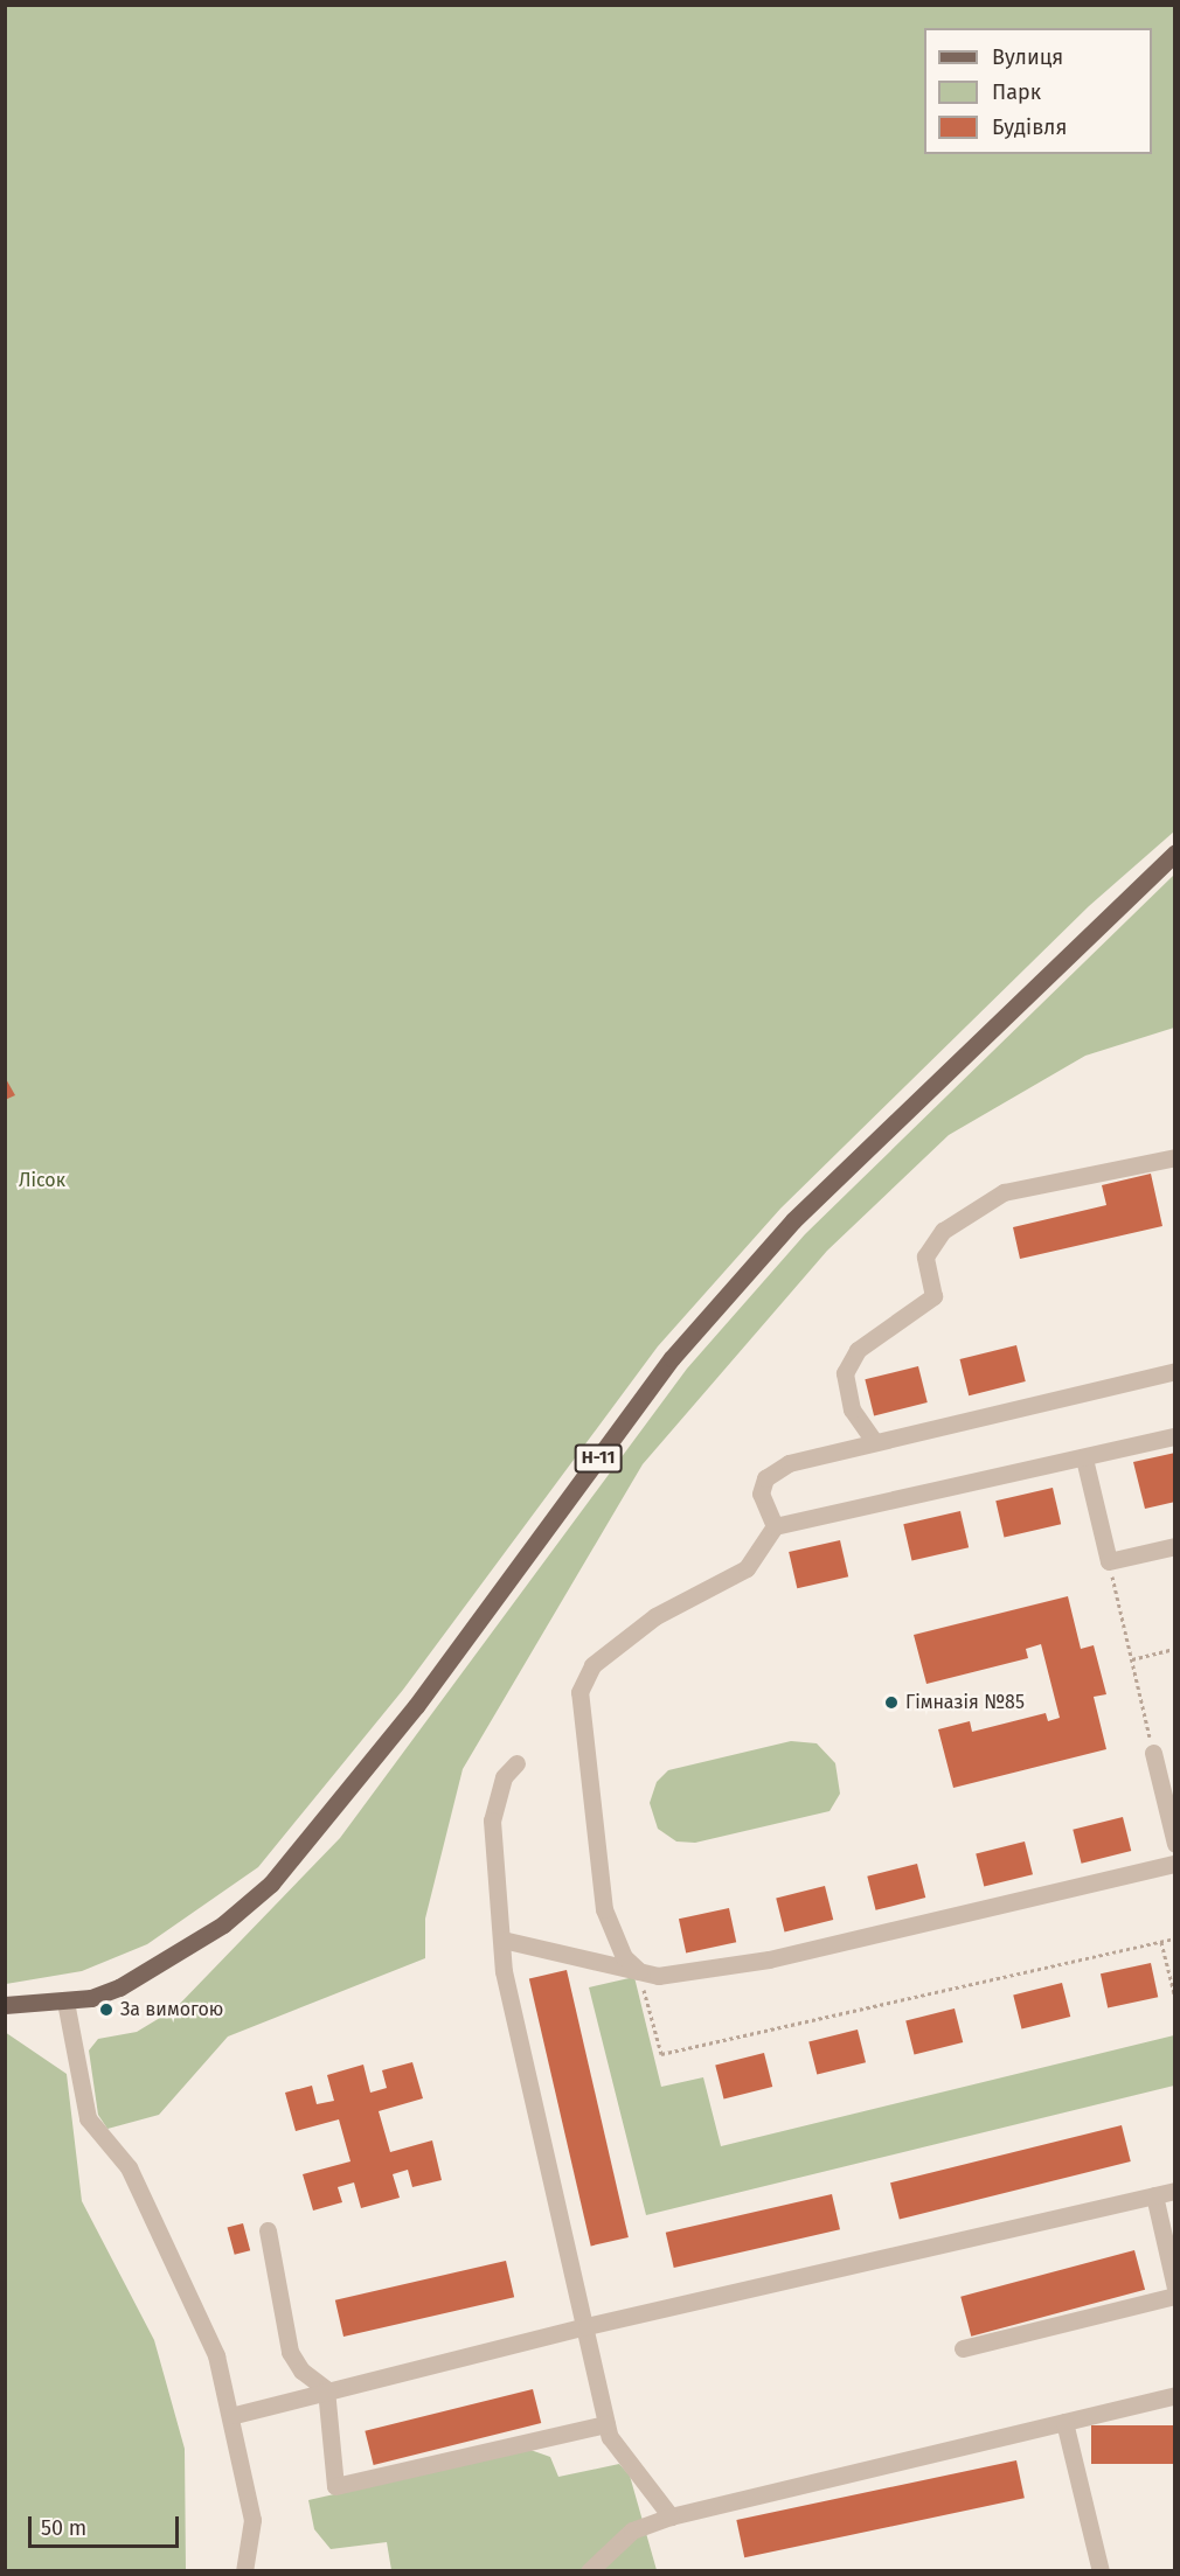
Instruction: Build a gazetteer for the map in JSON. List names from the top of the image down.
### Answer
{
  "streets": {
    "main road": ["Н-11"]
  },
  "parks": ["Лісок"],
  "places": ["Гімназія №85", "За вимогою"],
  "legend": ["Вулиця", "Парк", "Будівля"],
  "scale_bar": "50 m"
}
